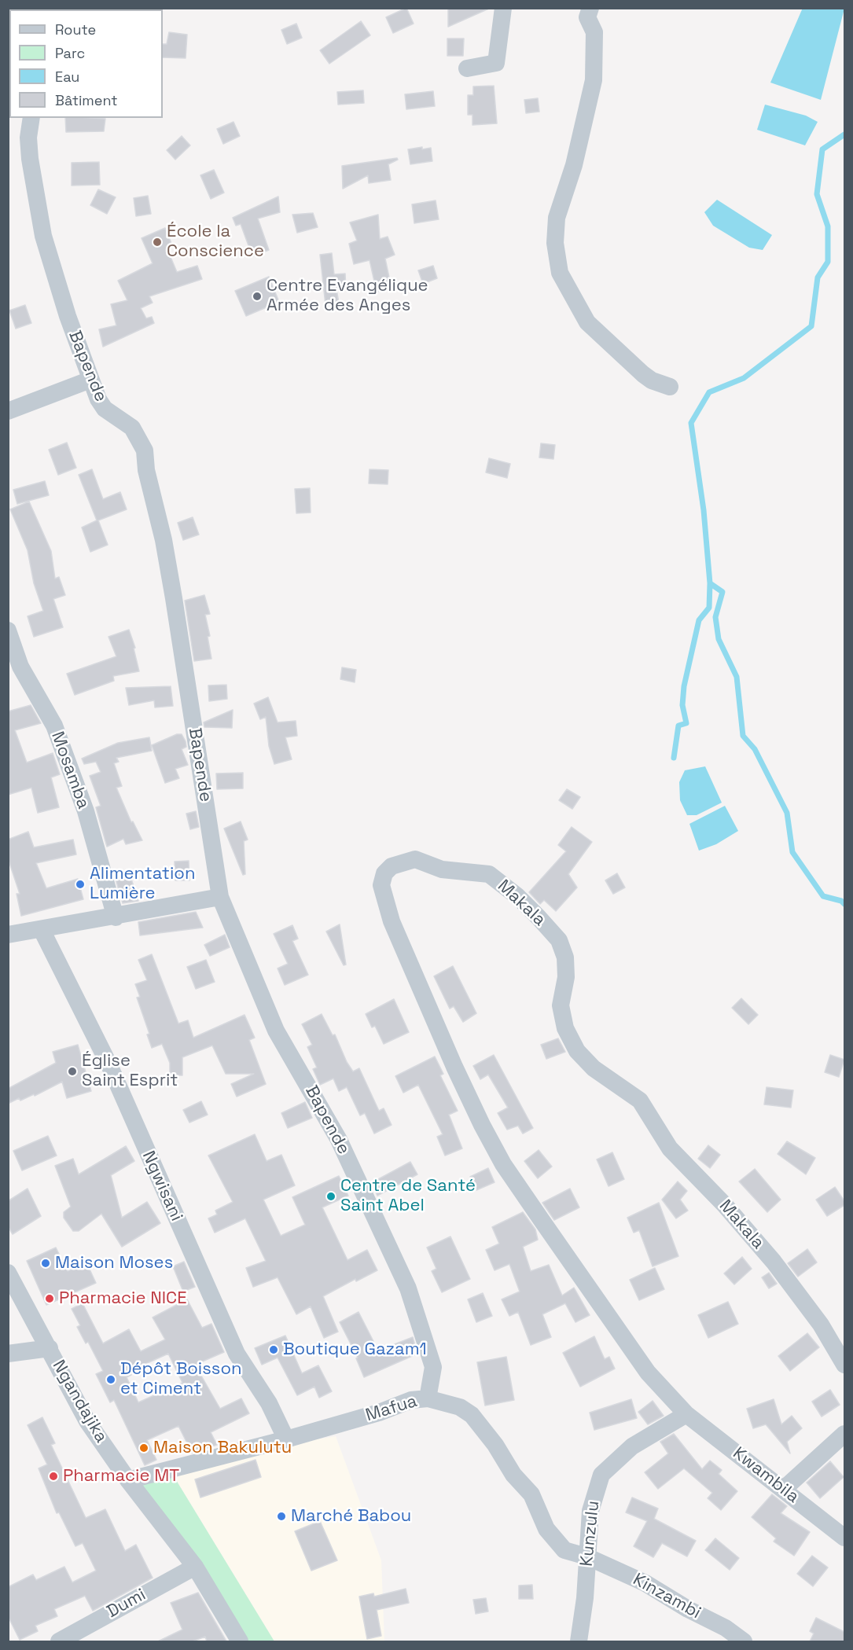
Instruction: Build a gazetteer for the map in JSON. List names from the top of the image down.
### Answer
{
  "streets": {
    "street": [
      "Bapende",
      "Mosamba",
      "Makala",
      "Ngwisani",
      "Ngandajika",
      "Mafua",
      "Kwambila",
      "Kunzulu",
      "Kinzambi",
      "Dumi"
    ]
  },
  "crossings": [
    ["Bapende", "Mafua"],
    ["Makala", "Kwambila"],
    ["Makala", "Kunzulu"],
    ["Ngwisani", "Mafua"],
    ["Ngandajika", "Mafua"],
    ["Ngandajika", "Dumi"],
    ["Mafua", "Kunzulu"],
    ["Mafua", "Kinzambi"],
    ["Kwambila", "Kunzulu"],
    ["Kunzulu", "Kinzambi"]
  ],
  "places": [
    "École la Conscience",
    "Centre Evangélique Armée des Anges",
    "Alimentation Lumière",
    "Église Saint Esprit",
    "Centre de Santé Saint Abel",
    "Maison Moses",
    "Pharmacie NICE",
    "Boutique Gazam1",
    "Dépôt Boisson et Ciment",
    "Maison Bakulutu",
    "Pharmacie MT",
    "Marché Babou"
  ],
  "legend": [
    "Route",
    "Parc",
    "Eau",
    "Bâtiment"
  ]
}
